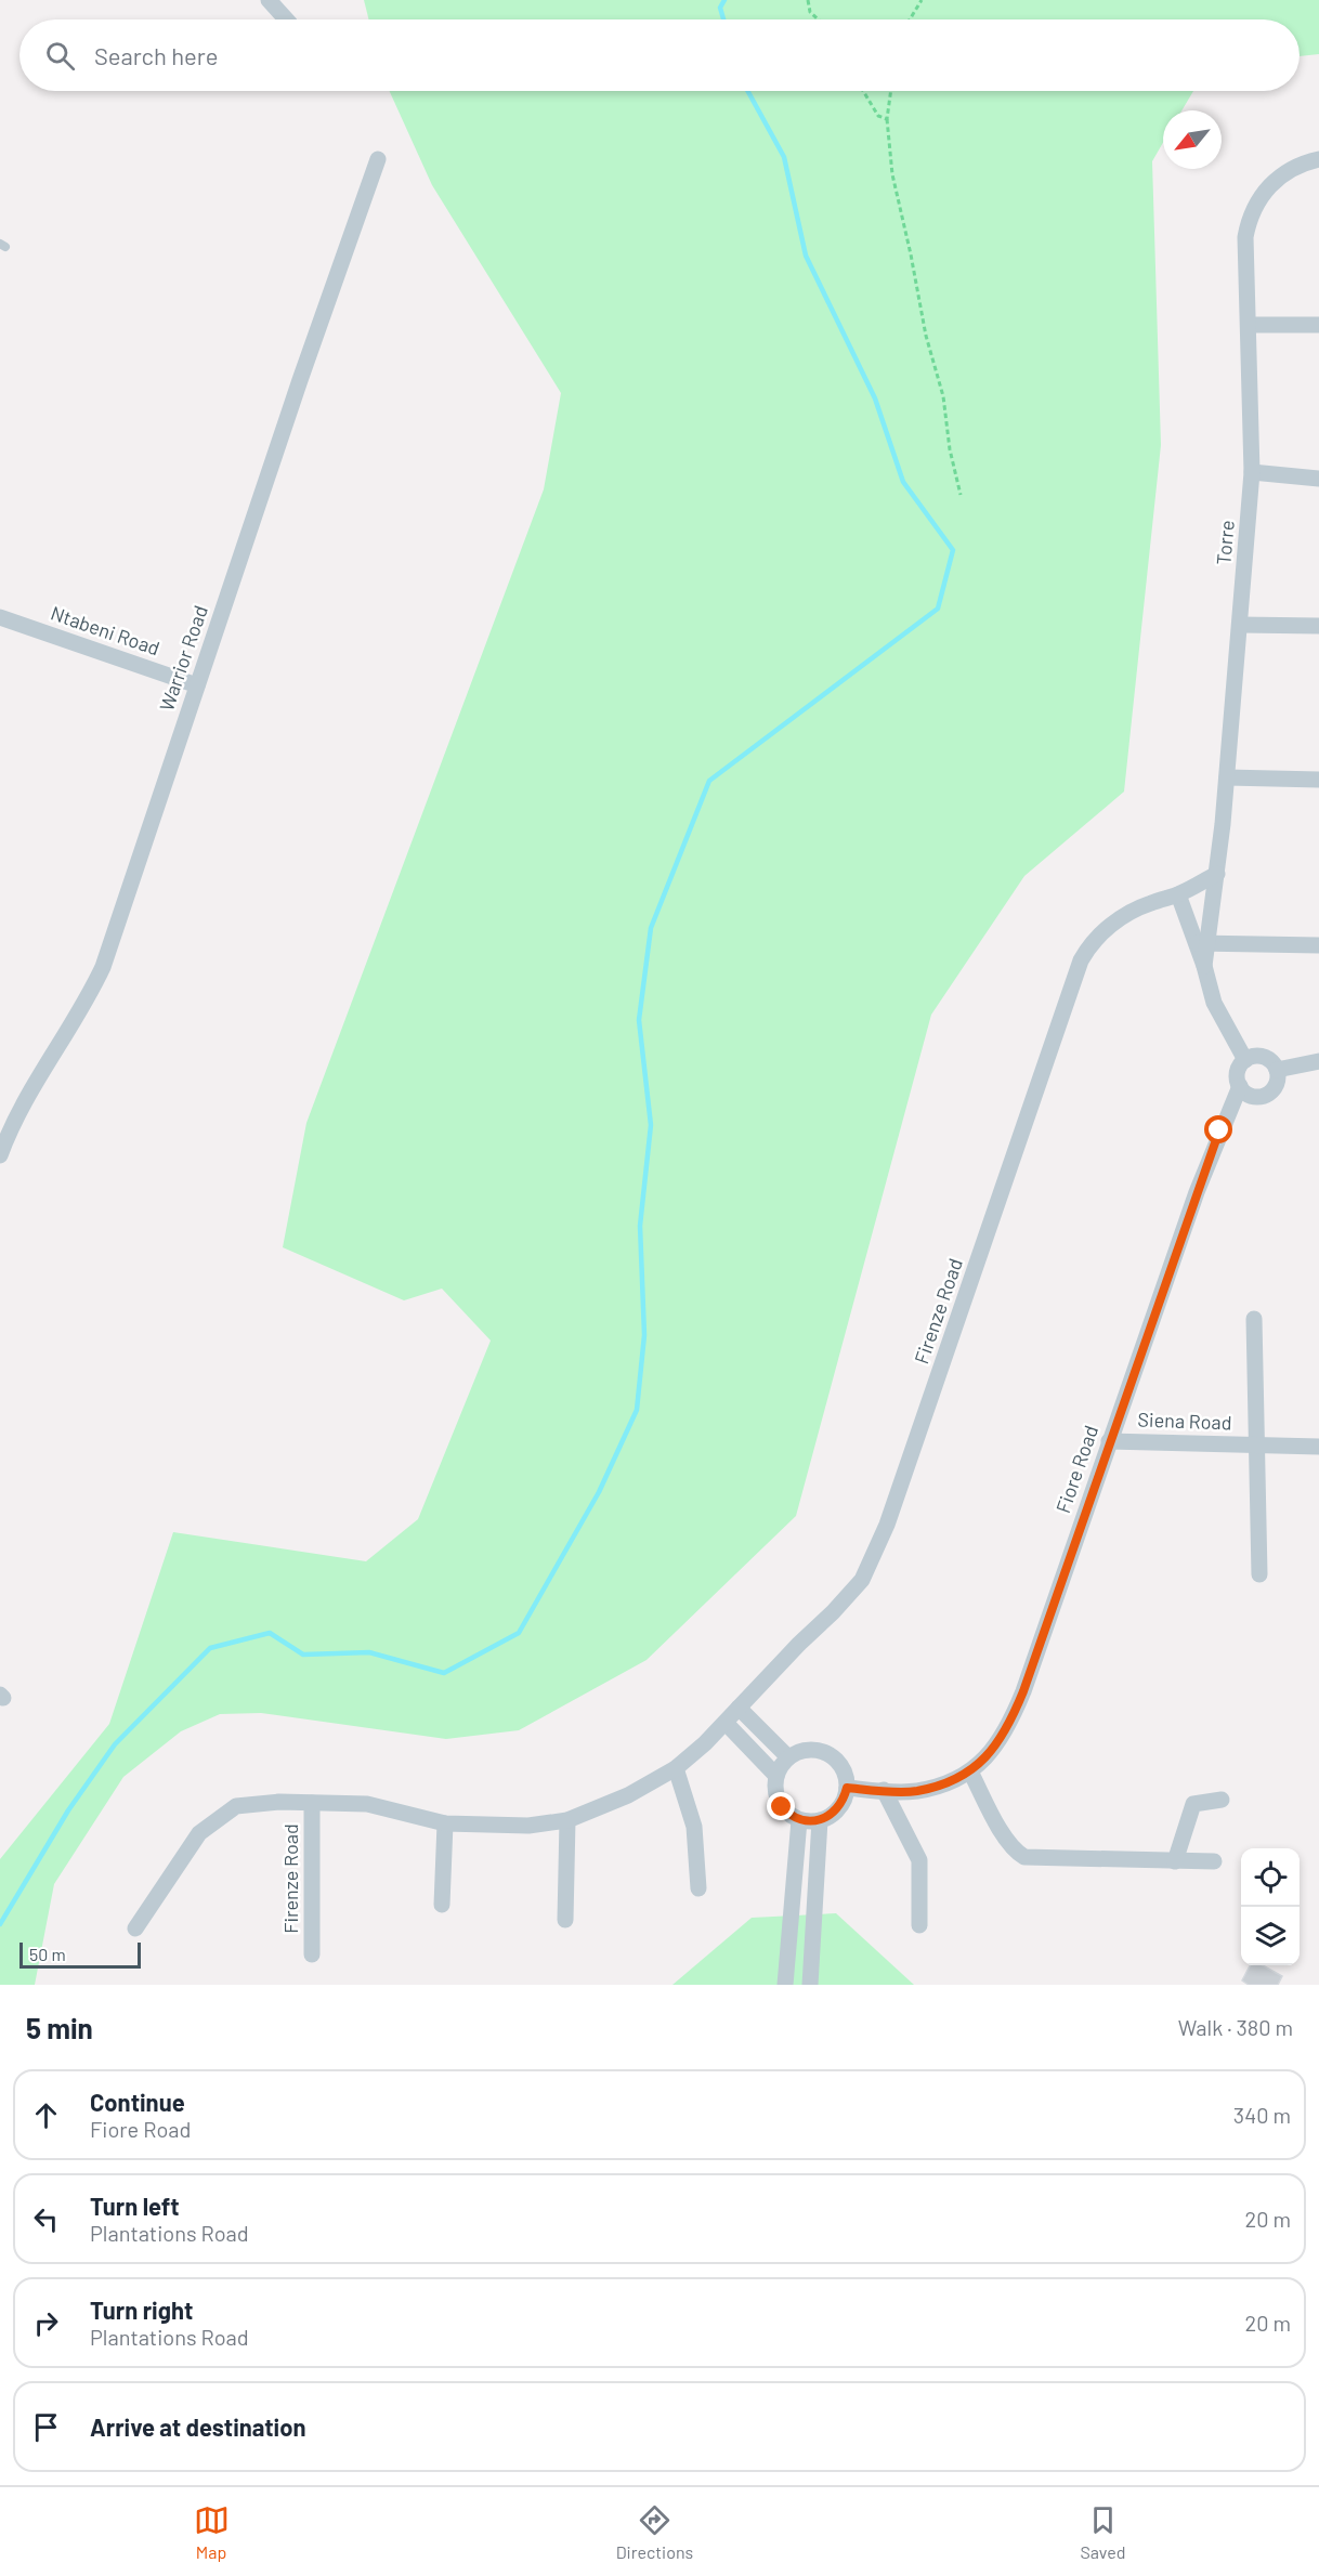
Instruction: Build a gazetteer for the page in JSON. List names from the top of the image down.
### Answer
{
  "streets": {
    "street": [
      "Torre",
      "Ntabeni Road",
      "Warrior Road",
      "Firenze Road",
      "Siena Road",
      "Fiore Road"
    ]
  },
  "crossings": [
    ["Torre", "Firenze Road"],
    ["Ntabeni Road", "Warrior Road"],
    ["Siena Road", "Fiore Road"]
  ],
  "scale_bar": "50 m",
  "north": "bottom left",
  "page": {
    "search": "Search here",
    "scale": "50 m",
    "heading": ["5 min", "Walk · 380 m"],
    "list": [
      ["Continue", "Fiore Road", "340 m"],
      ["Turn left", "Plantations Road", "20 m"],
      ["Turn right", "Plantations Road", "20 m"],
      "Arrive at destination"
    ],
    "nav": ["Map", "Directions", "Saved"]
  }
}
